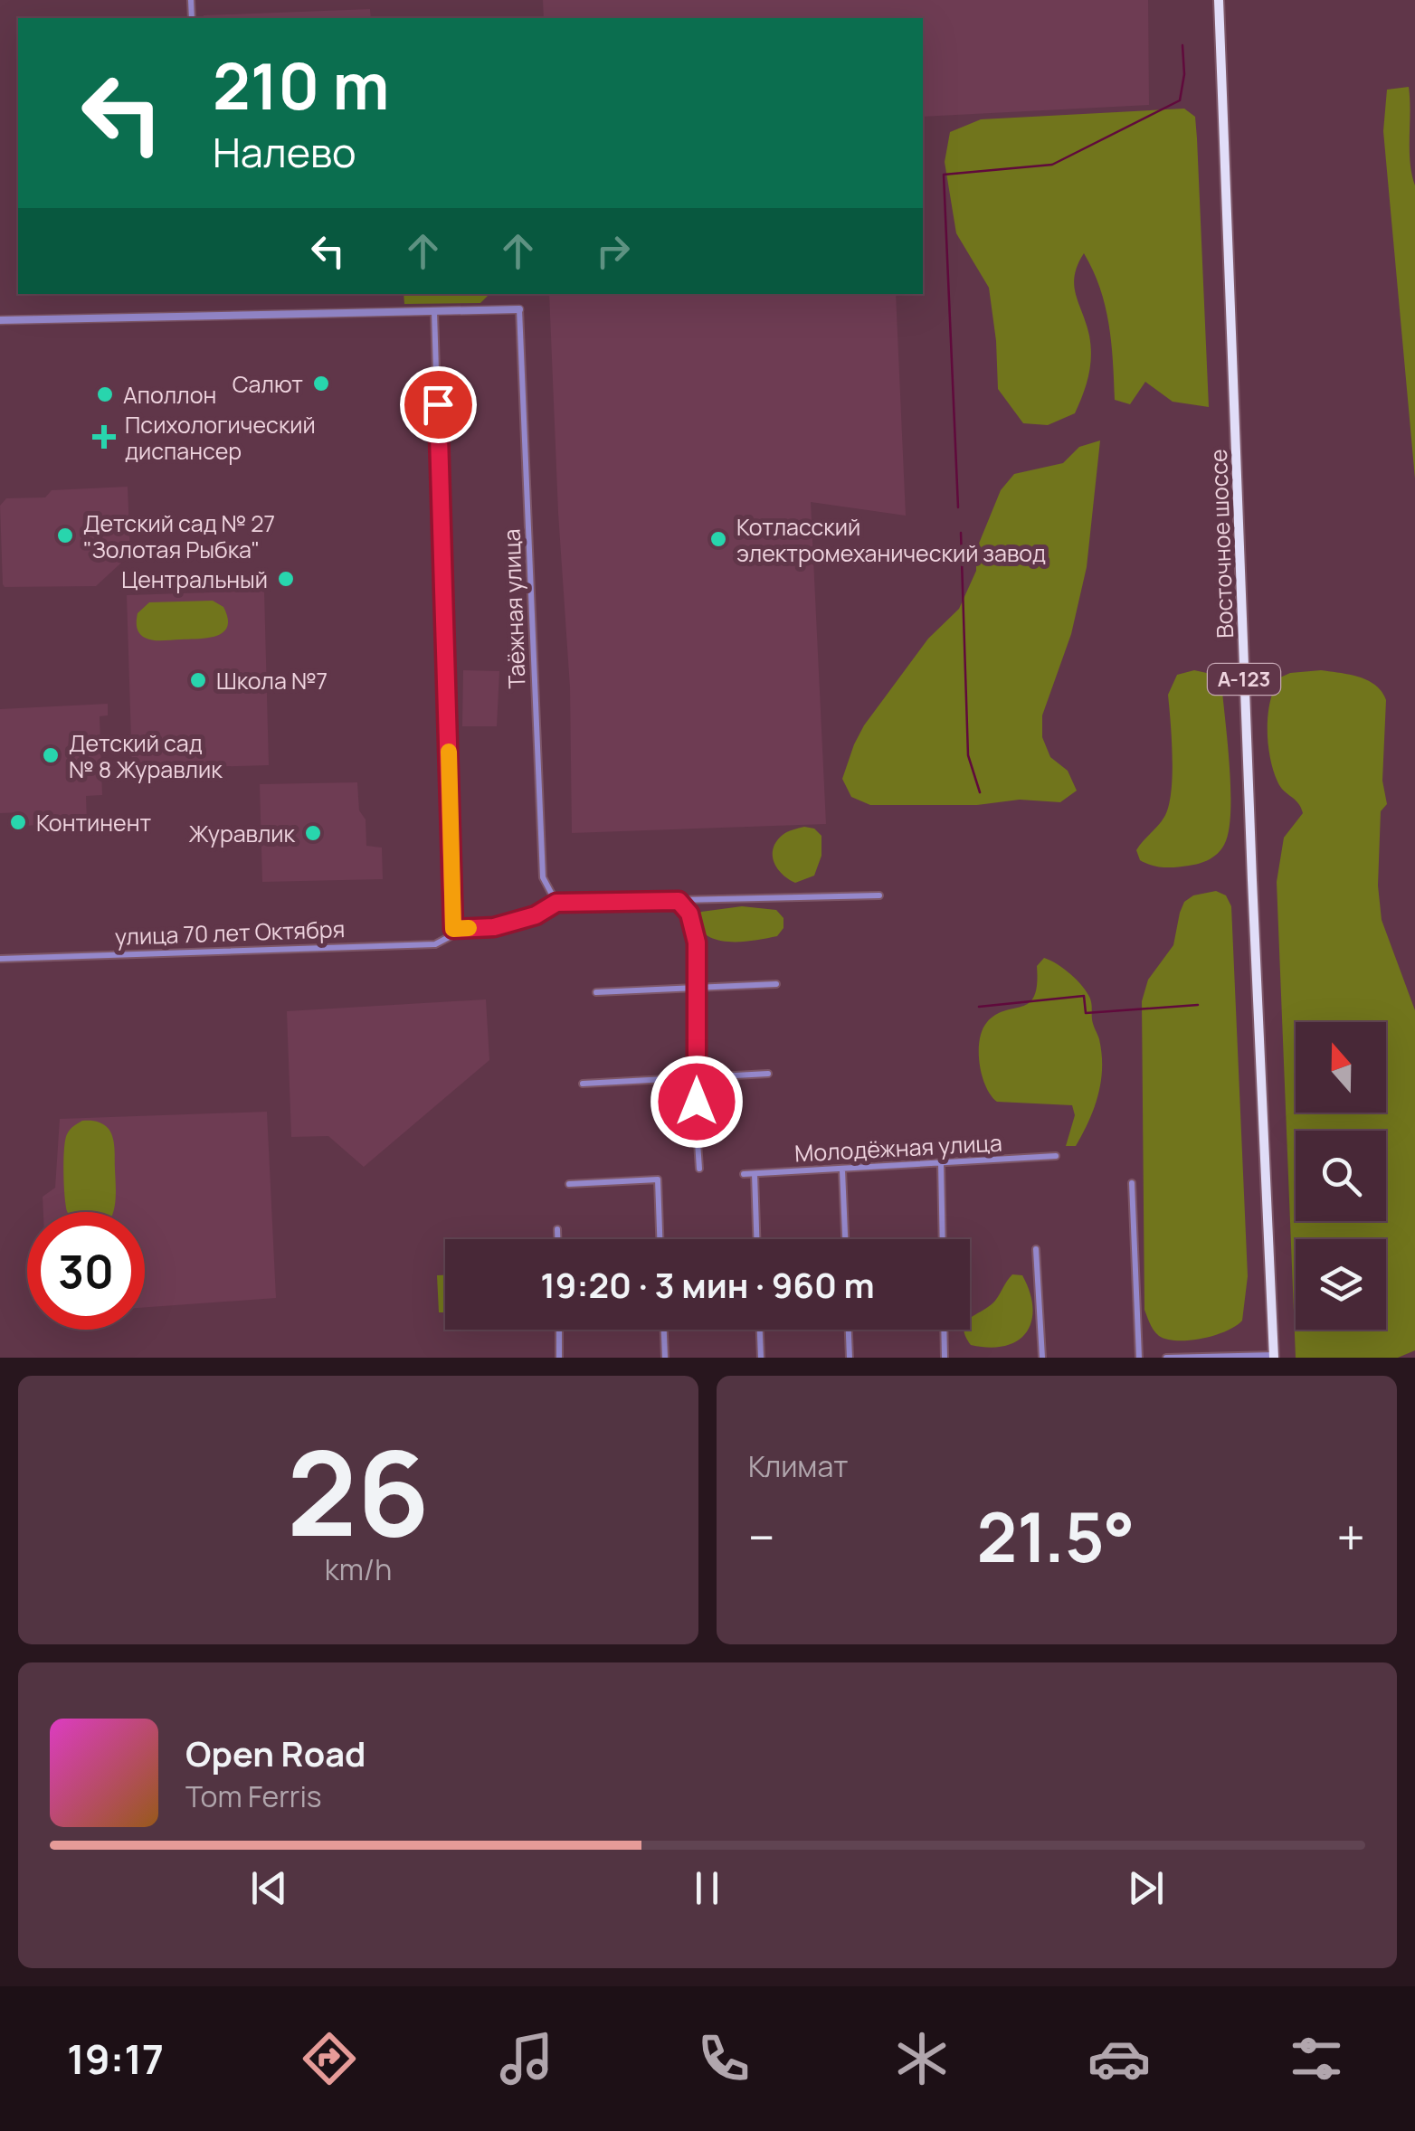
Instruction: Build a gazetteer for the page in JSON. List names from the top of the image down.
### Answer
{
  "streets": {
    "main road": ["Восточное шоссе", "А-123"],
    "street": ["Таёжная улица", "улица 70 лет Октября", "Молодёжная улица"]
  },
  "crossings": [
    ["Таёжная улица", "улица 70 лет Октября"]
  ],
  "places": {
    "other": [
      "Салют",
      "Аполлон",
      "Детский сад № 27 \"Золотая Рыбка\"",
      "Котласский электромеханический завод",
      "Центральный",
      "Школа №7",
      "Детский сад № 8 Журавлик",
      "Континент",
      "Журавлик"
    ],
    "health": ["Психологический диспансер"]
  },
  "north": "top",
  "page": {
    "turn": ["210 m", "Налево"],
    "limit": "30",
    "trip": "19:20 · 3 мин · 960 m",
    "tile": [
      ["26", "km/h"],
      "Климат"
    ],
    "heat": ["−", "21.5°", "+"],
    "song": ["Open Road", "Tom Ferris"],
    "tabs": "19:17"
  }
}
